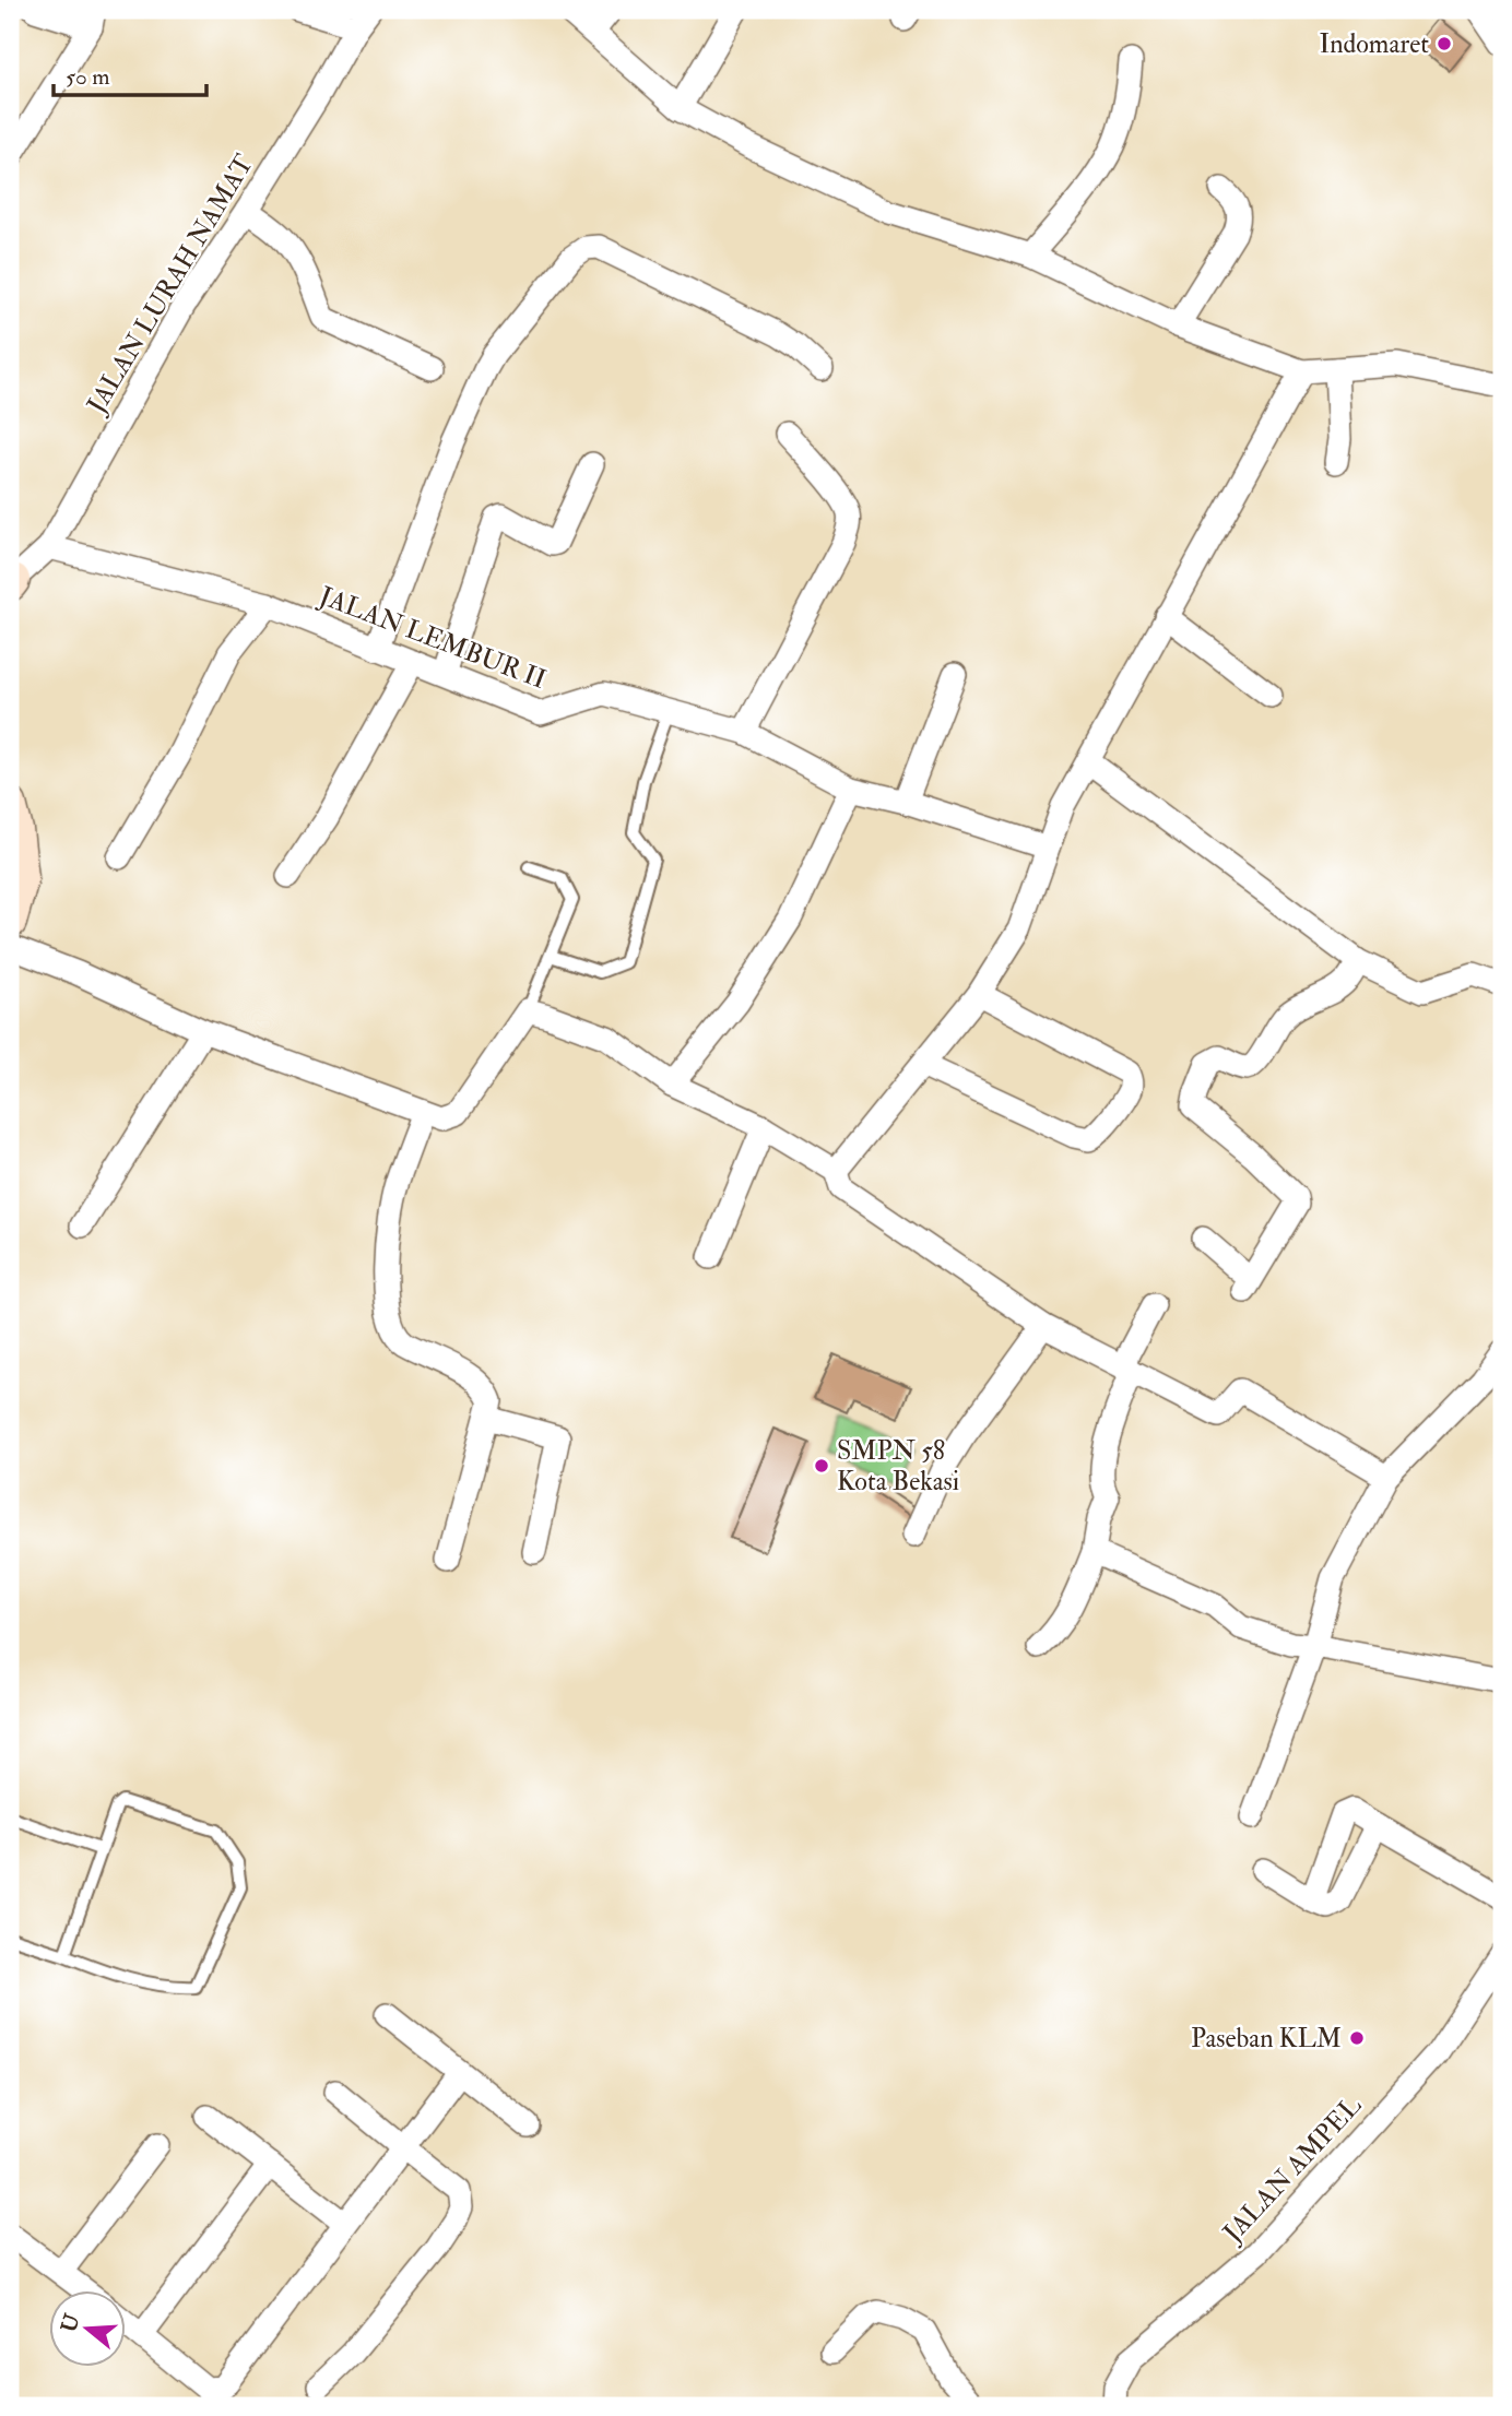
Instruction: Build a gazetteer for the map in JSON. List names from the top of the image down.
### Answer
{
  "streets": {
    "street": ["JALAN LURAH NAMAT", "JALAN LEMBUR II", "JALAN AMPEL"]
  },
  "crossings": [
    ["JALAN LURAH NAMAT", "JALAN LEMBUR II"]
  ],
  "places": ["Indomaret", "SMPN 58 Kota Bekasi", "Paseban KLM"],
  "scale_bar": "50 m",
  "north": "left"
}
